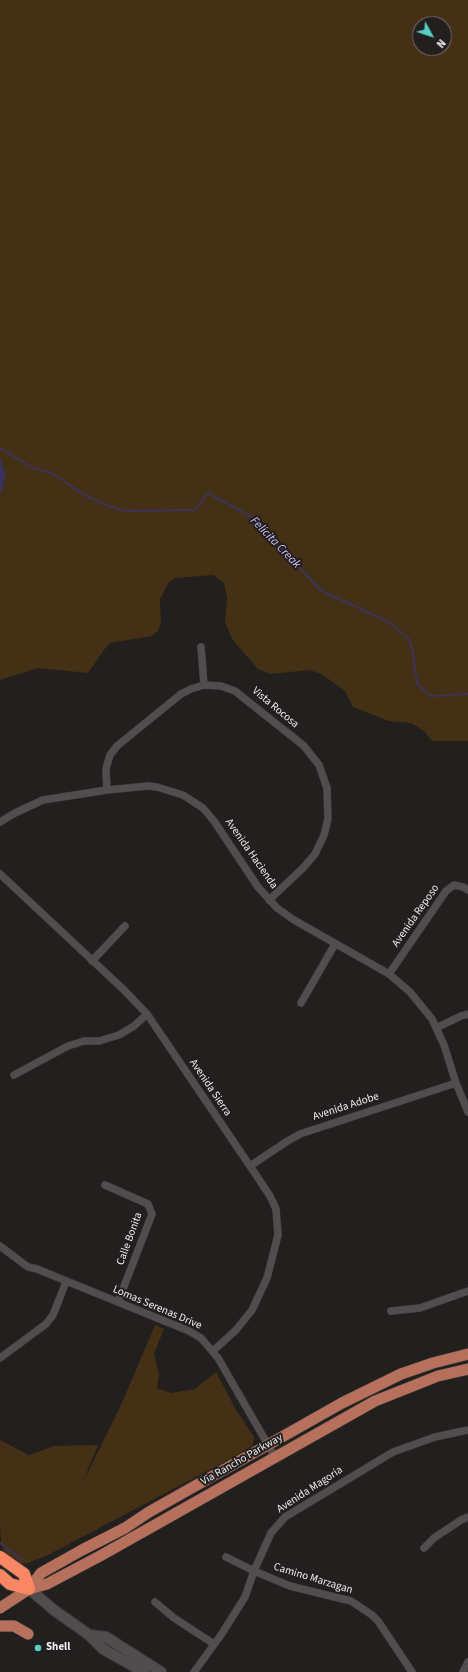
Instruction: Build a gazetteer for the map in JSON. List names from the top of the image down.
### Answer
{
  "streets": {
    "main road": ["Via Rancho Parkway"],
    "street": [
      "Vista Rocosa",
      "Avenida Hacienda",
      "Avenida Reposo",
      "Avenida Sierra",
      "Avenida Adobe",
      "Calle Bonita",
      "Lomas Serenas Drive",
      "Avenida Magoria",
      "Camino Marzagan"
    ]
  },
  "crossings": [
    ["Vista Rocosa", "Avenida Hacienda"],
    ["Avenida Hacienda", "Avenida Reposo"],
    ["Avenida Hacienda", "Avenida Adobe"],
    ["Avenida Sierra", "Avenida Adobe"],
    ["Avenida Sierra", "Lomas Serenas Drive"],
    ["Calle Bonita", "Lomas Serenas Drive"],
    ["Lomas Serenas Drive", "Via Rancho Parkway"],
    ["Avenida Magoria", "Camino Marzagan"]
  ],
  "water": ["Felicita Creak"],
  "places": ["Shell"],
  "north": "bottom right"
}
